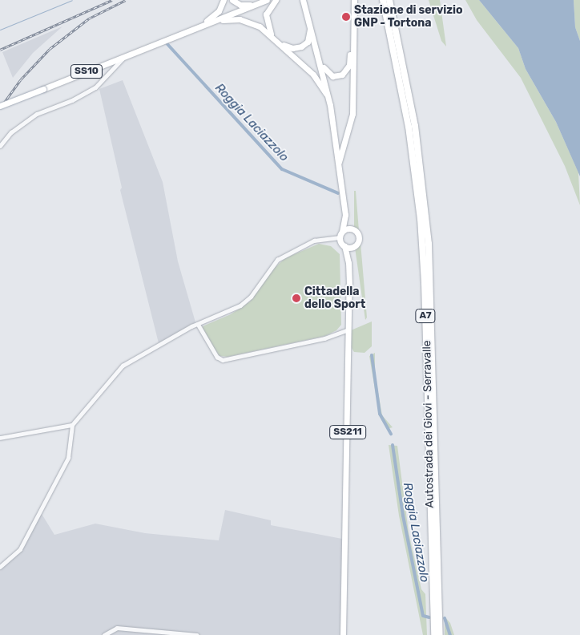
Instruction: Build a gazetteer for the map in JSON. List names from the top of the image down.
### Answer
{
  "streets": {
    "highway": ["A7", "Autostrada dei Giovi - Serravalle"],
    "main road": ["SS10", "SS211"]
  },
  "water": ["Roggia Laciazzolo"],
  "places": ["Stazione di servizio GNP - Tortona", "Cittadella dello Sport"]
}
